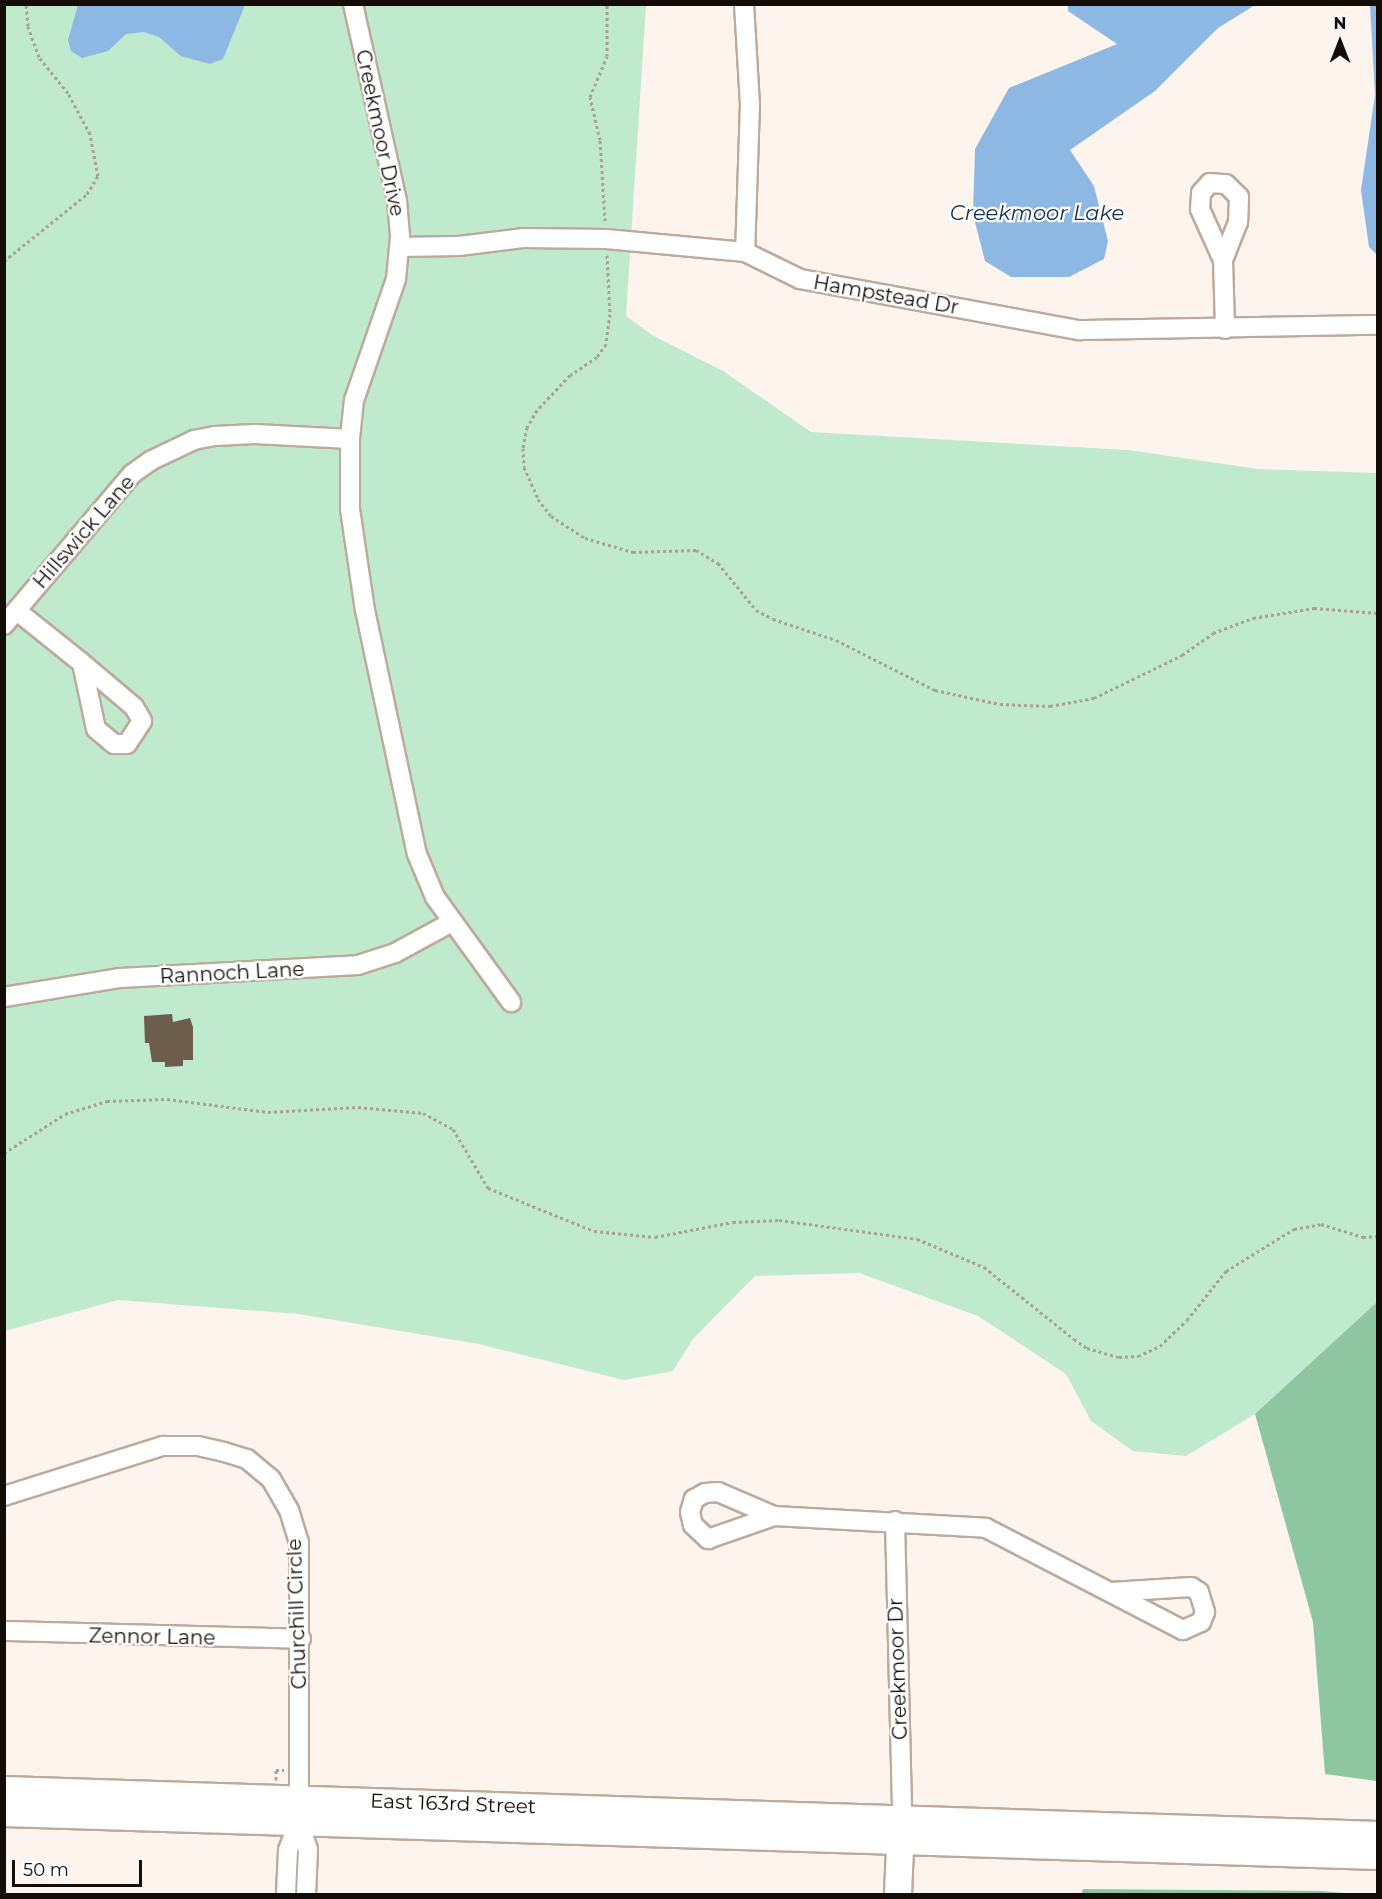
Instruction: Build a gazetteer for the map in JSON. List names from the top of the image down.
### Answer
{
  "streets": {
    "street": [
      "Creekmoor Drive",
      "Hampstead Dr",
      "Hillswick Lane",
      "Rannoch Lane",
      "Churchill Circle",
      "Zennor Lane",
      "Creekmoor Dr",
      "East 163rd Street"
    ]
  },
  "crossings": [
    ["Creekmoor Drive", "Hampstead Dr"],
    ["Creekmoor Drive", "Hillswick Lane"],
    ["Creekmoor Drive", "Rannoch Lane"],
    ["Churchill Circle", "Zennor Lane"],
    ["Churchill Circle", "East 163rd Street"],
    ["Creekmoor Dr", "East 163rd Street"]
  ],
  "water": ["Creekmoor Lake"],
  "scale_bar": "50 m",
  "north": "top"
}
